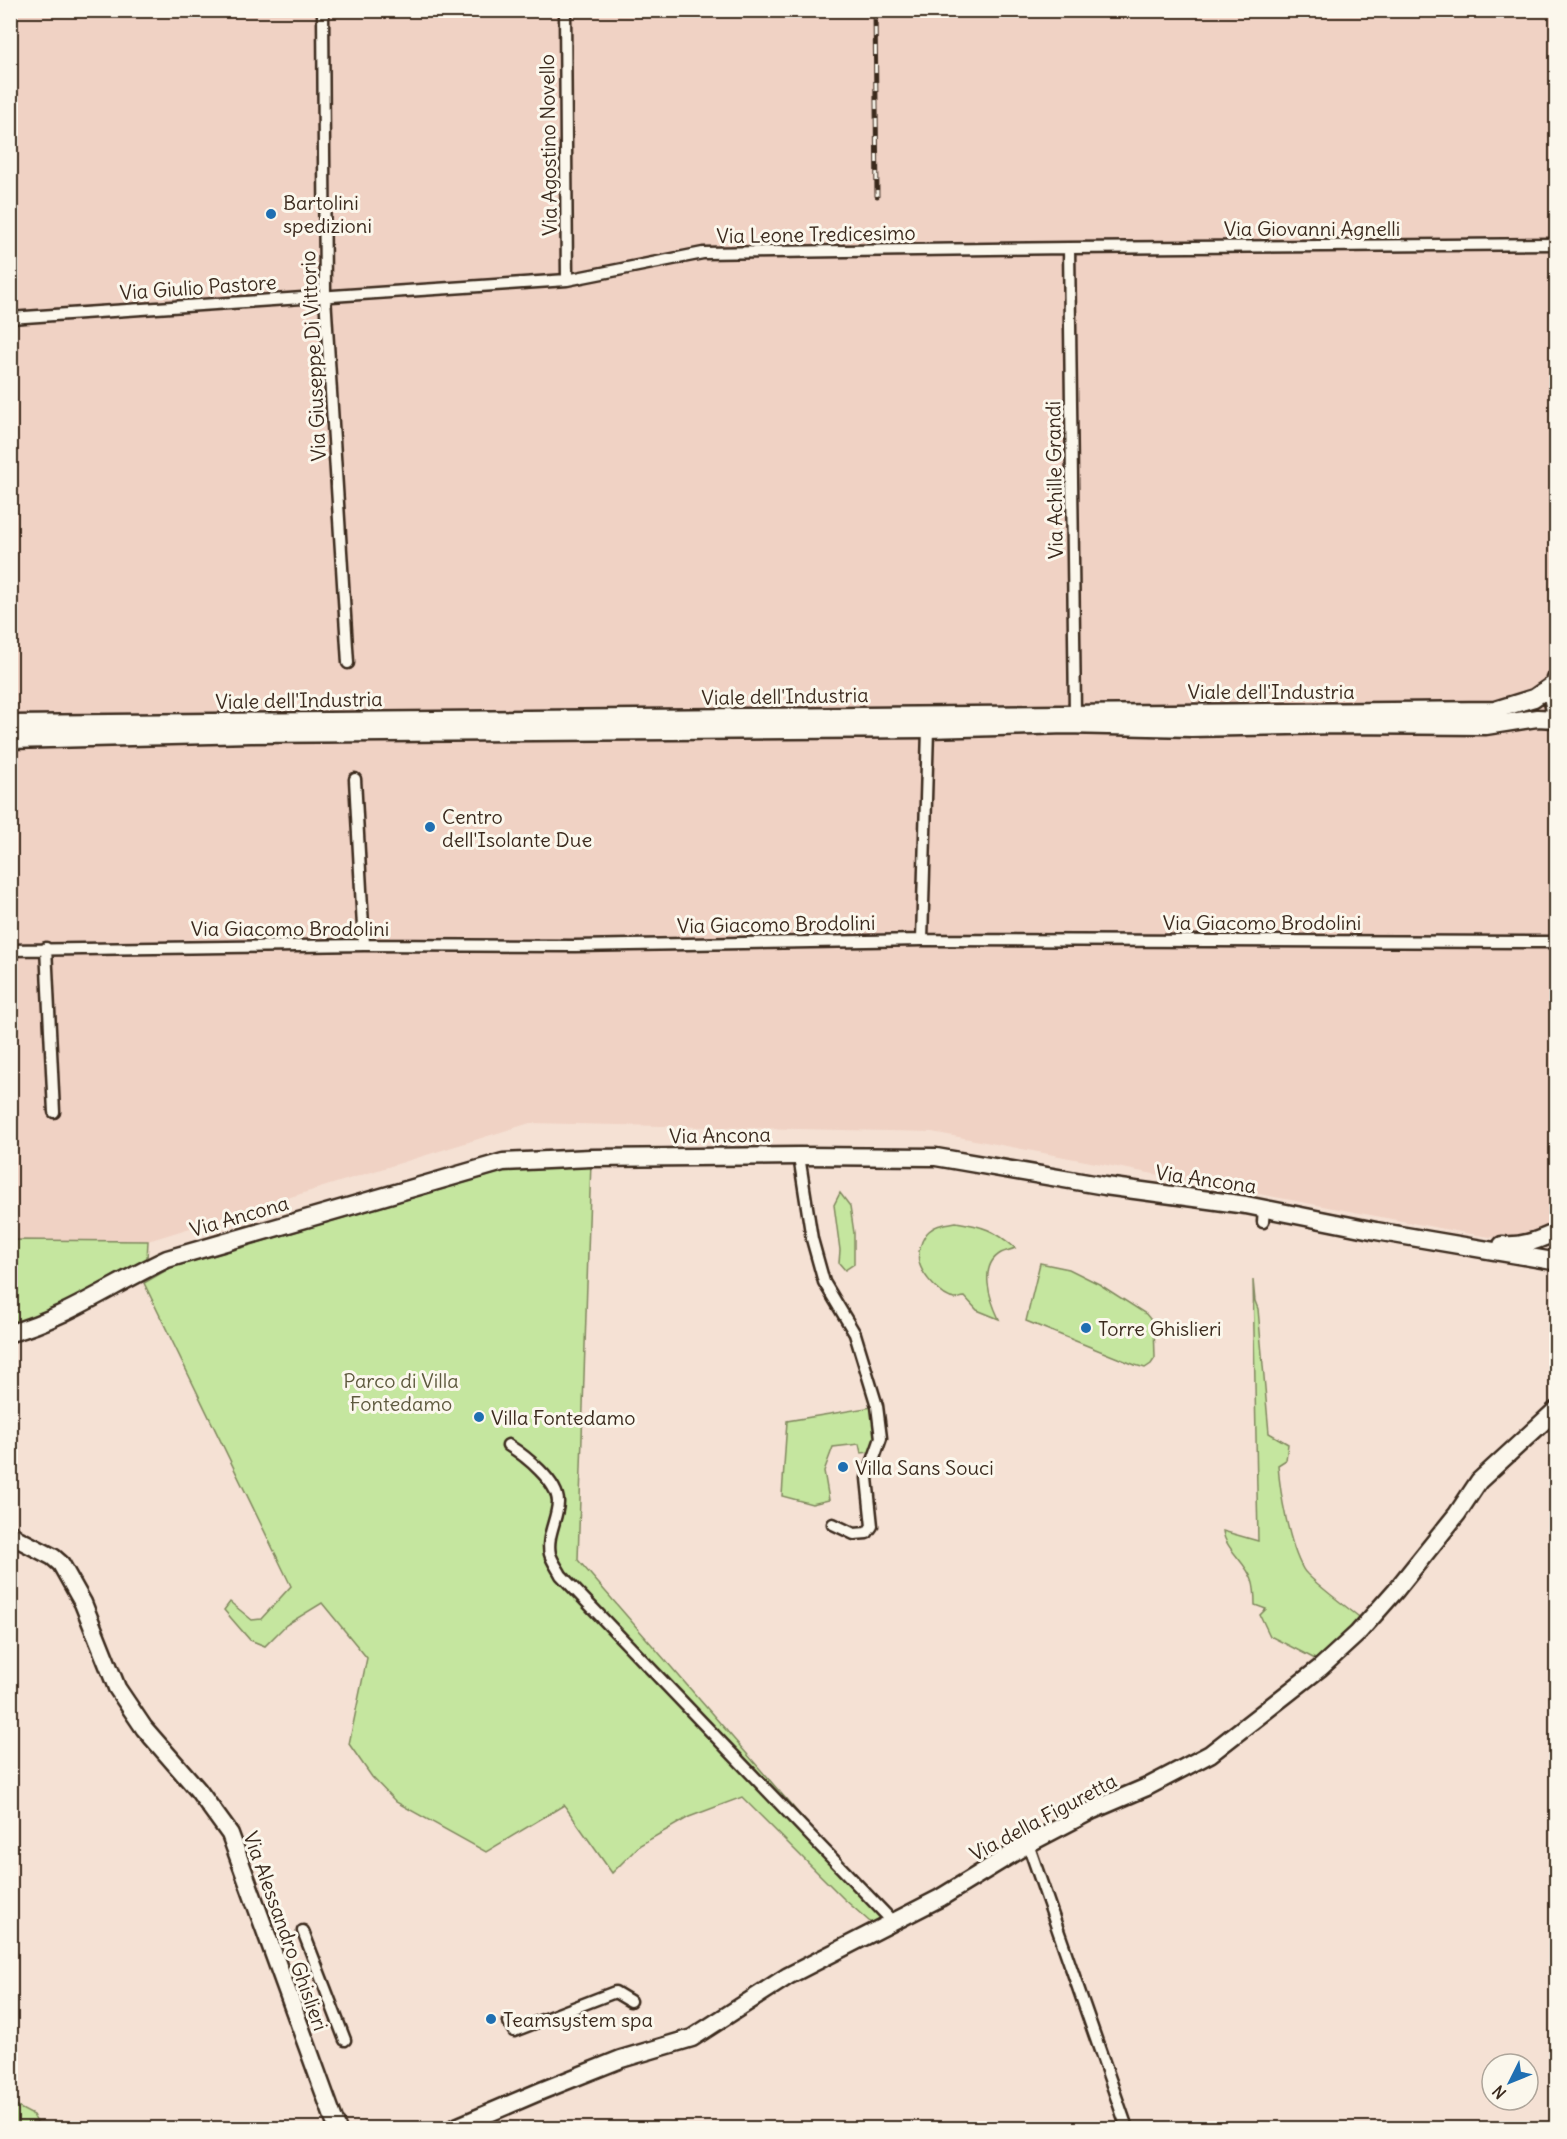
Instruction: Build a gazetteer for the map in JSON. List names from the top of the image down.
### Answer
{
  "streets": {
    "main road": [
      "Viale dell'Industria",
      "Via Ancona",
      "Via della Figuretta",
      "Via Alessandro Ghislieri"
    ],
    "street": [
      "Via Agostino Novello",
      "Via Giovanni Agnelli",
      "Via Leone Tredicesimo",
      "Via Giulio Pastore",
      "Via Giuseppe Di Vittorio",
      "Via Achille Grandi",
      "Via Giacomo Brodolini"
    ]
  },
  "crossings": [
    ["Via Agostino Novello", "Via Leone Tredicesimo"],
    ["Via Agostino Novello", "Via Giulio Pastore"],
    ["Via Giovanni Agnelli", "Via Leone Tredicesimo"],
    ["Via Giovanni Agnelli", "Via Achille Grandi"],
    ["Via Leone Tredicesimo", "Via Giulio Pastore"],
    ["Via Leone Tredicesimo", "Via Achille Grandi"],
    ["Via Giulio Pastore", "Via Giuseppe Di Vittorio"],
    ["Via Achille Grandi", "Viale dell'Industria"]
  ],
  "parks": ["Parco di Villa Fontedamo"],
  "places": [
    "Bartolini spedizioni",
    "Centro dell'Isolante Due",
    "Torre Ghislieri",
    "Villa Fontedamo",
    "Villa Sans Souci",
    "Teamsystem spa"
  ],
  "north": "bottom left"
}
